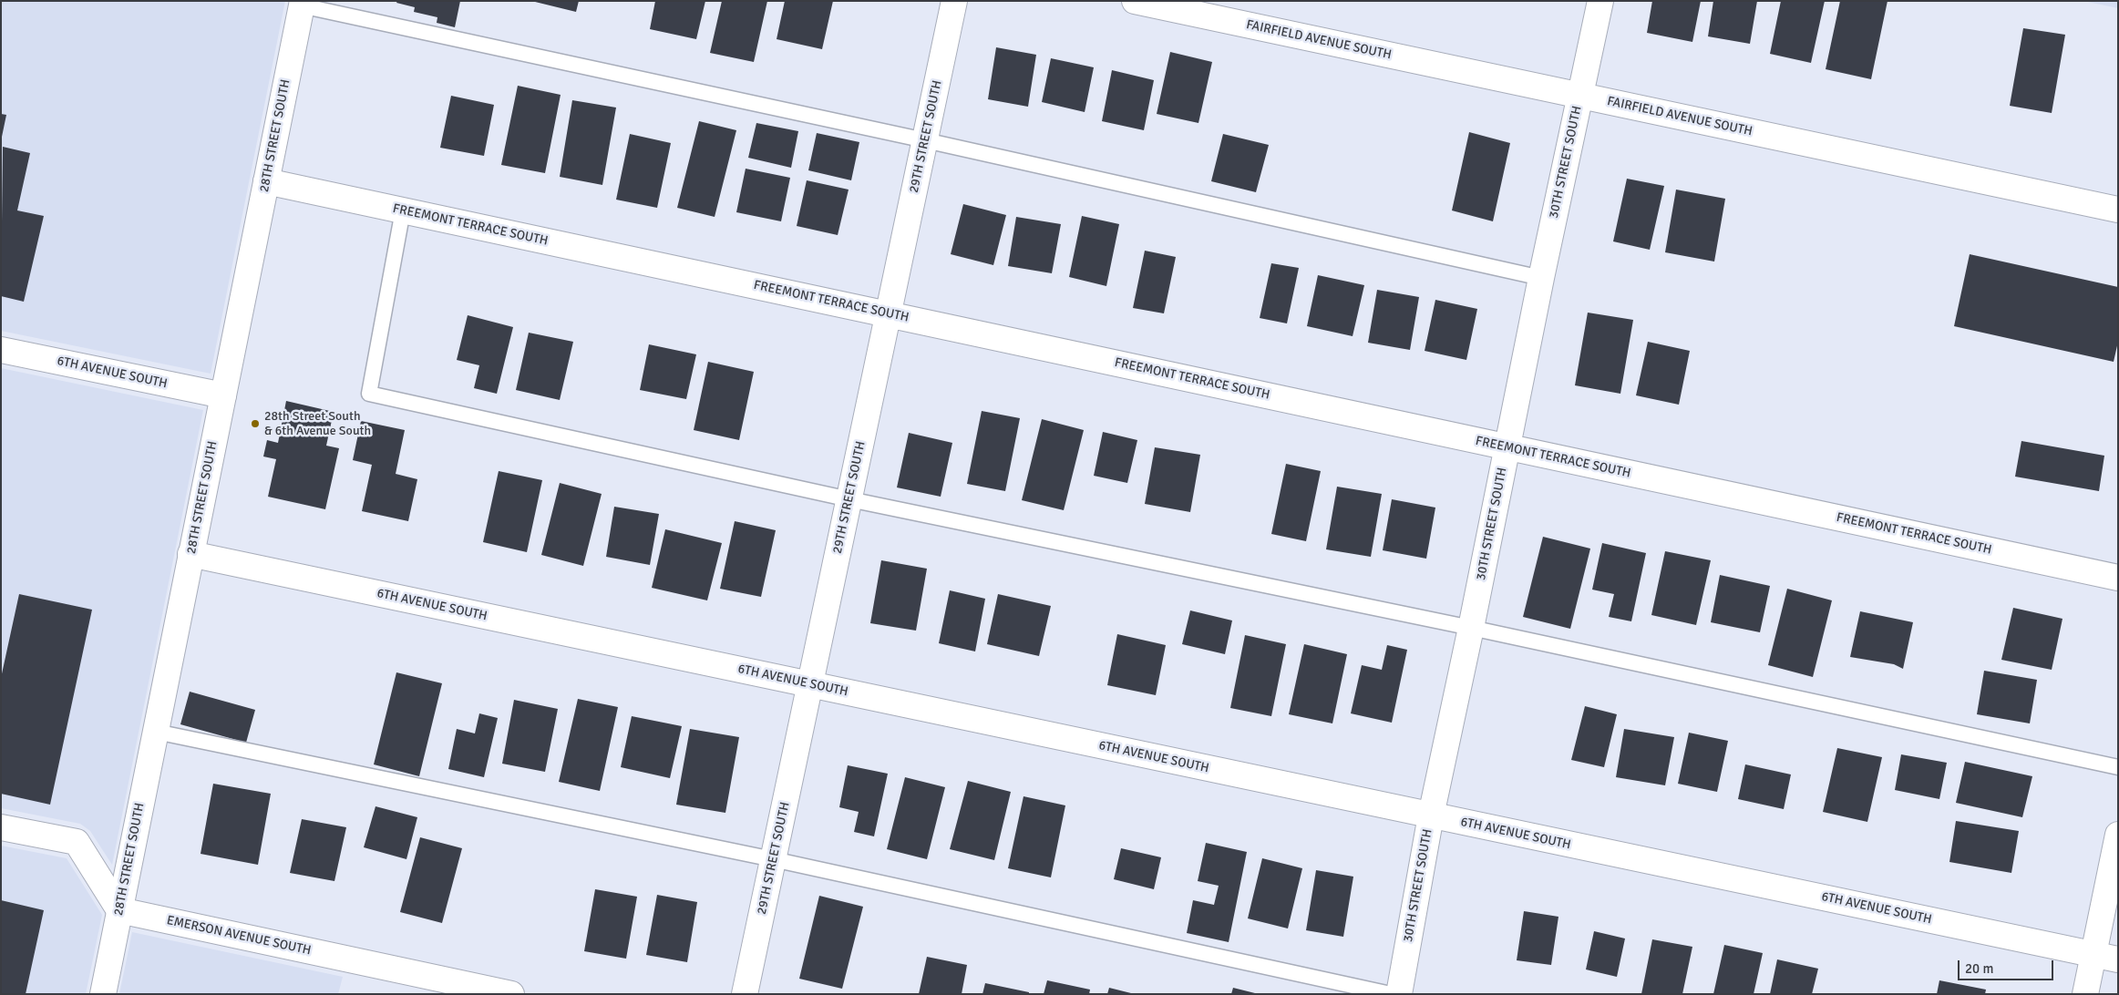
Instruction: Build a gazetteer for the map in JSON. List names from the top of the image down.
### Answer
{
  "streets": {
    "street": [
      "FAIRFIELD AVENUE SOUTH",
      "28TH STREET SOUTH",
      "29TH STREET SOUTH",
      "30TH STREET SOUTH",
      "FREEMONT TERRACE SOUTH",
      "6TH AVENUE SOUTH",
      "EMERSON AVENUE SOUTH"
    ]
  },
  "crossings": [
    ["FAIRFIELD AVENUE SOUTH", "30TH STREET SOUTH"],
    ["28TH STREET SOUTH", "FREEMONT TERRACE SOUTH"],
    ["28TH STREET SOUTH", "6TH AVENUE SOUTH"],
    ["28TH STREET SOUTH", "EMERSON AVENUE SOUTH"],
    ["29TH STREET SOUTH", "FREEMONT TERRACE SOUTH"],
    ["29TH STREET SOUTH", "6TH AVENUE SOUTH"],
    ["30TH STREET SOUTH", "FREEMONT TERRACE SOUTH"],
    ["30TH STREET SOUTH", "6TH AVENUE SOUTH"]
  ],
  "places": ["28th Street South & 6th Avenue South"],
  "scale_bar": "20 m"
}
